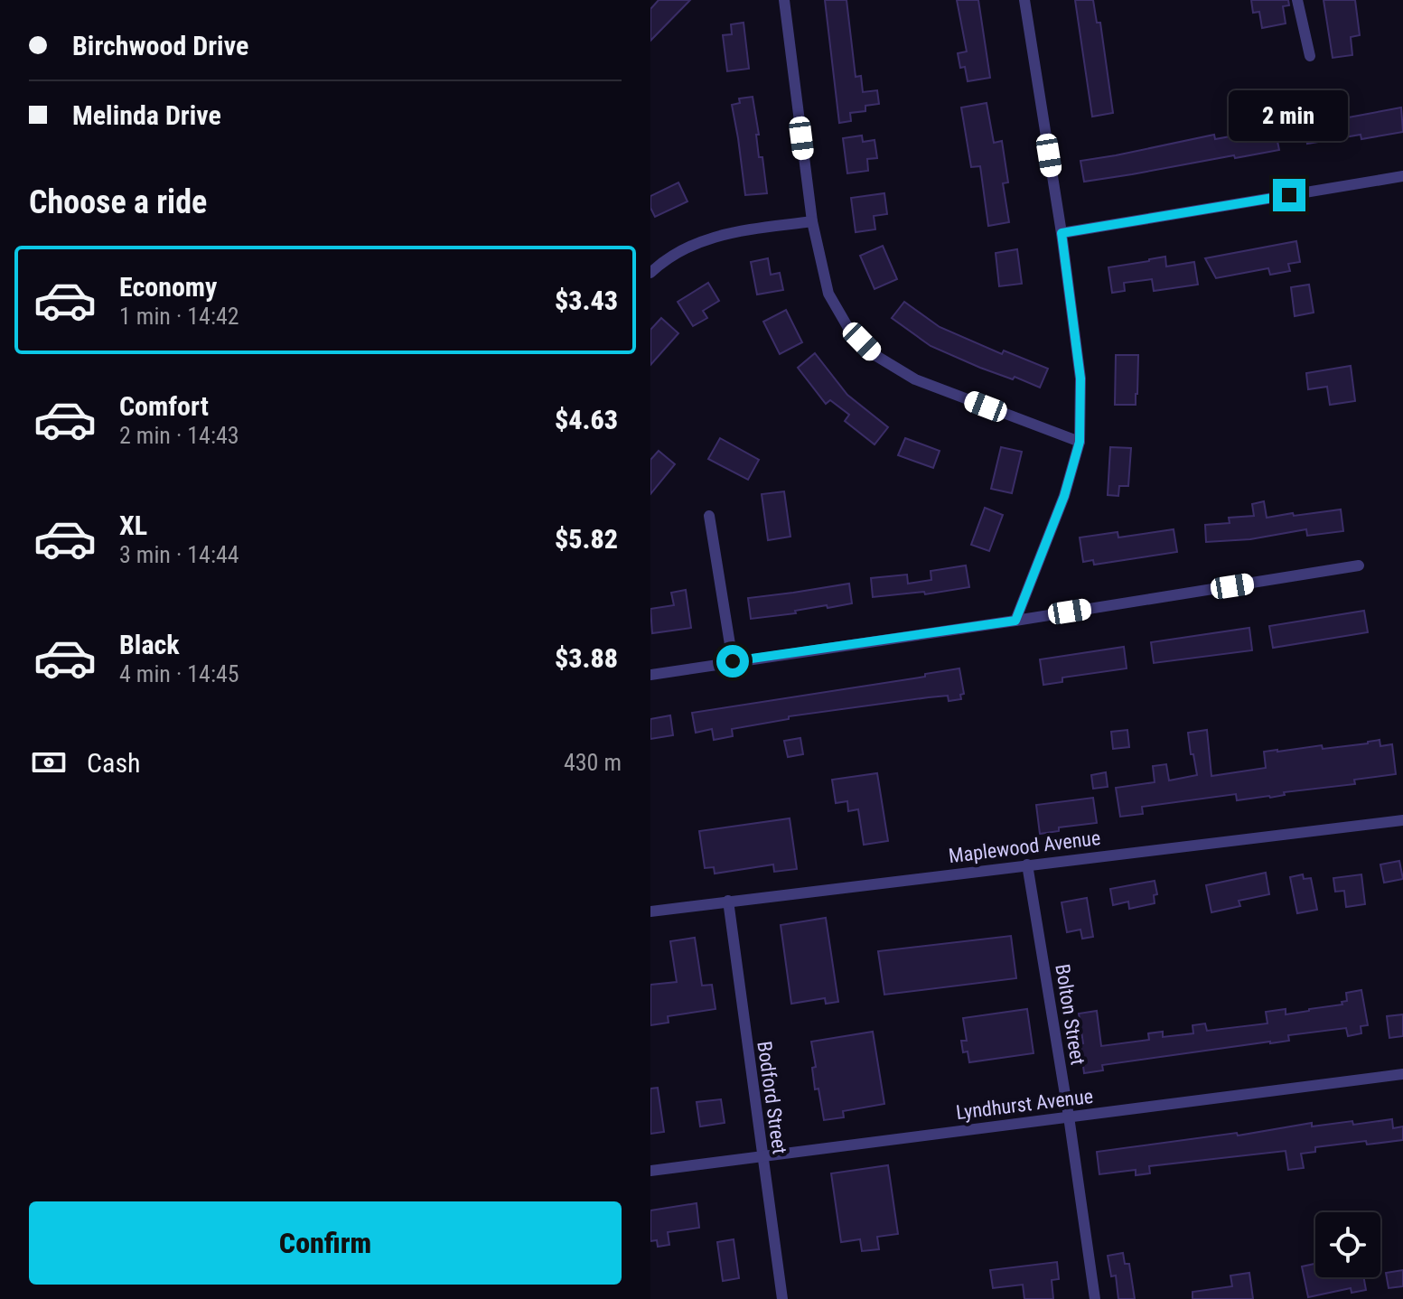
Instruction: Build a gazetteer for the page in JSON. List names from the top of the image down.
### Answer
{
  "streets": {
    "street": [
      "Maplewood Avenue",
      "Bolton Street",
      "Bodford Street",
      "Lyndhurst Avenue"
    ]
  },
  "crossings": [
    ["Maplewood Avenue", "Bolton Street"],
    ["Maplewood Avenue", "Bodford Street"],
    ["Bolton Street", "Lyndhurst Avenue"],
    ["Bodford Street", "Lyndhurst Avenue"]
  ],
  "page": {
    "banner": ["Birchwood Drive", "Melinda Drive"],
    "bubble": "2 min",
    "heading": "Choose a ride",
    "list": [
      {
        "name": "Economy",
        "note": "1 min · 14:42",
        "value": "$3.43"
      },
      {
        "name": "Comfort",
        "note": "2 min · 14:43",
        "value": "$4.63"
      },
      {
        "name": "XL",
        "note": "3 min · 14:44",
        "value": "$5.82"
      },
      {
        "name": "Black",
        "note": "4 min · 14:45",
        "value": "$3.88"
      }
    ],
    "pay": ["Cash", "430 m"],
    "buttons": "Confirm"
  }
}
